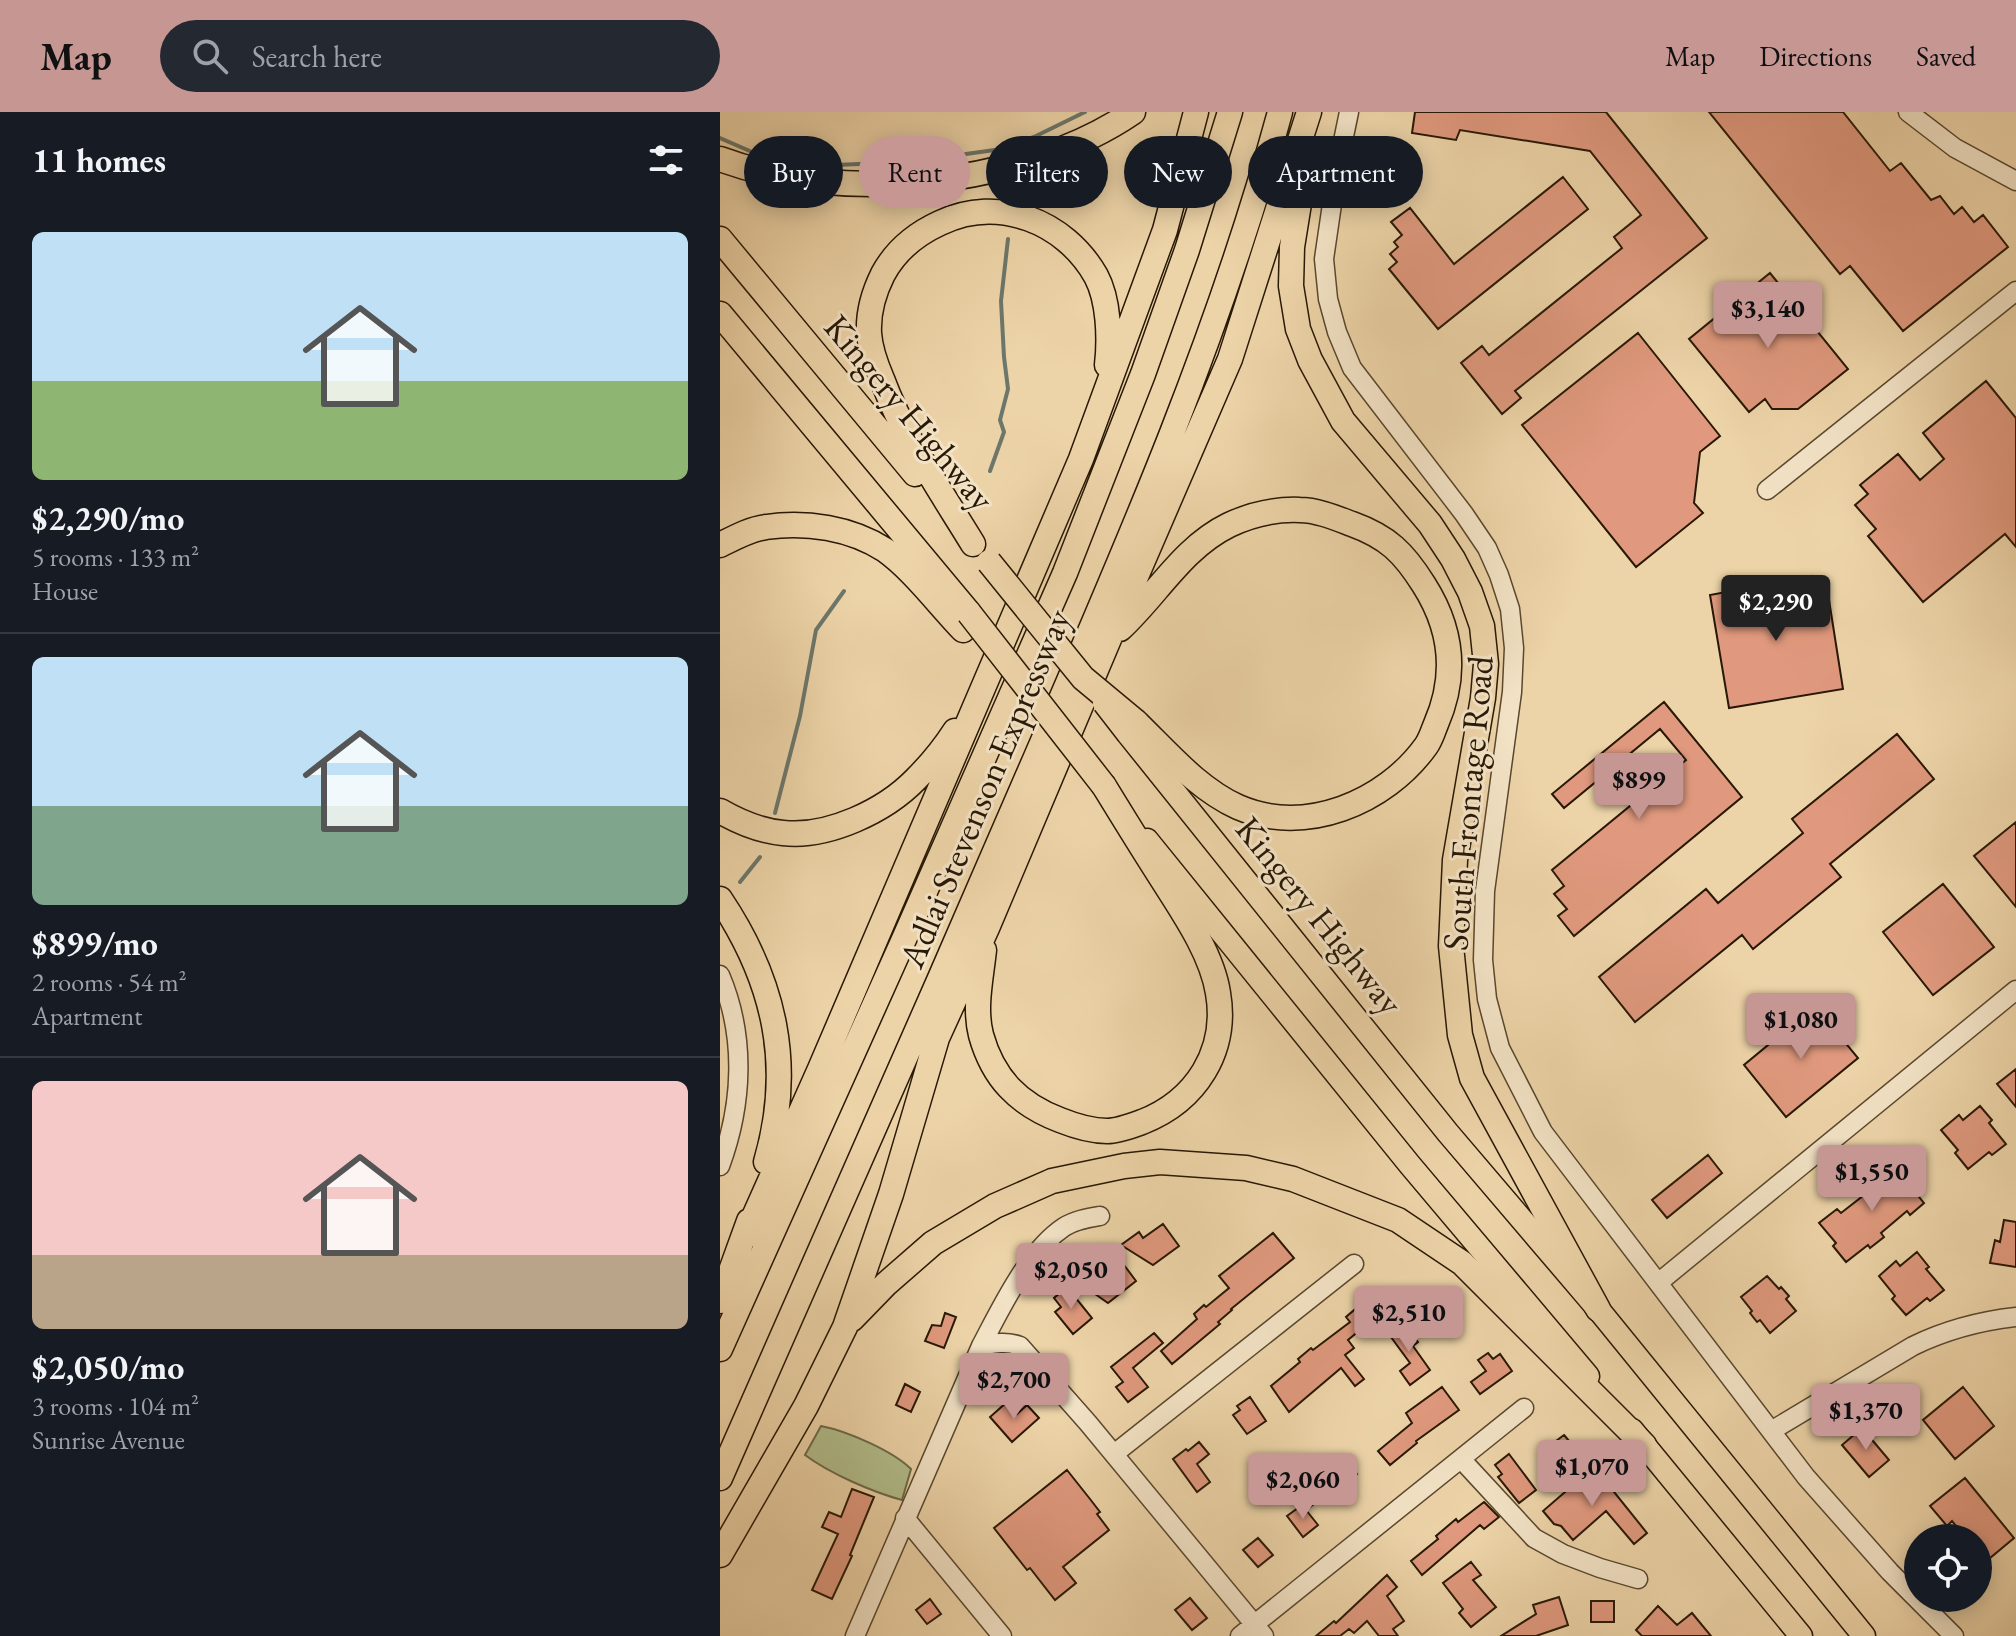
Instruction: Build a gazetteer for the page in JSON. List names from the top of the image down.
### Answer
{
  "streets": {
    "highway": ["Kingery Highway", "Adlai Stevenson Expressway"],
    "street": ["South Frontage Road"]
  },
  "page": {
    "header": "Map",
    "search": "Search here",
    "nav": ["Map", "Directions", "Saved"],
    "heading": "11 homes",
    "chip": [
      "Buy",
      "Rent",
      "Filters",
      "New",
      "Apartment"
    ],
    "list": [
      {
        "name": "$2,290/mo",
        "note": "5 rooms · 133 m² · House"
      },
      {
        "name": "$899/mo",
        "note": "2 rooms · 54 m² · Apartment"
      },
      {
        "name": "$2,050/mo",
        "note": "3 rooms · 104 m² · Sunrise Avenue"
      }
    ],
    "price": [
      "$3,140",
      "$2,290",
      "$899",
      "$1,080",
      "$1,550",
      "$2,050",
      "$2,510",
      "$2,700",
      "$1,370",
      "$1,070",
      "$2,060"
    ]
  }
}
